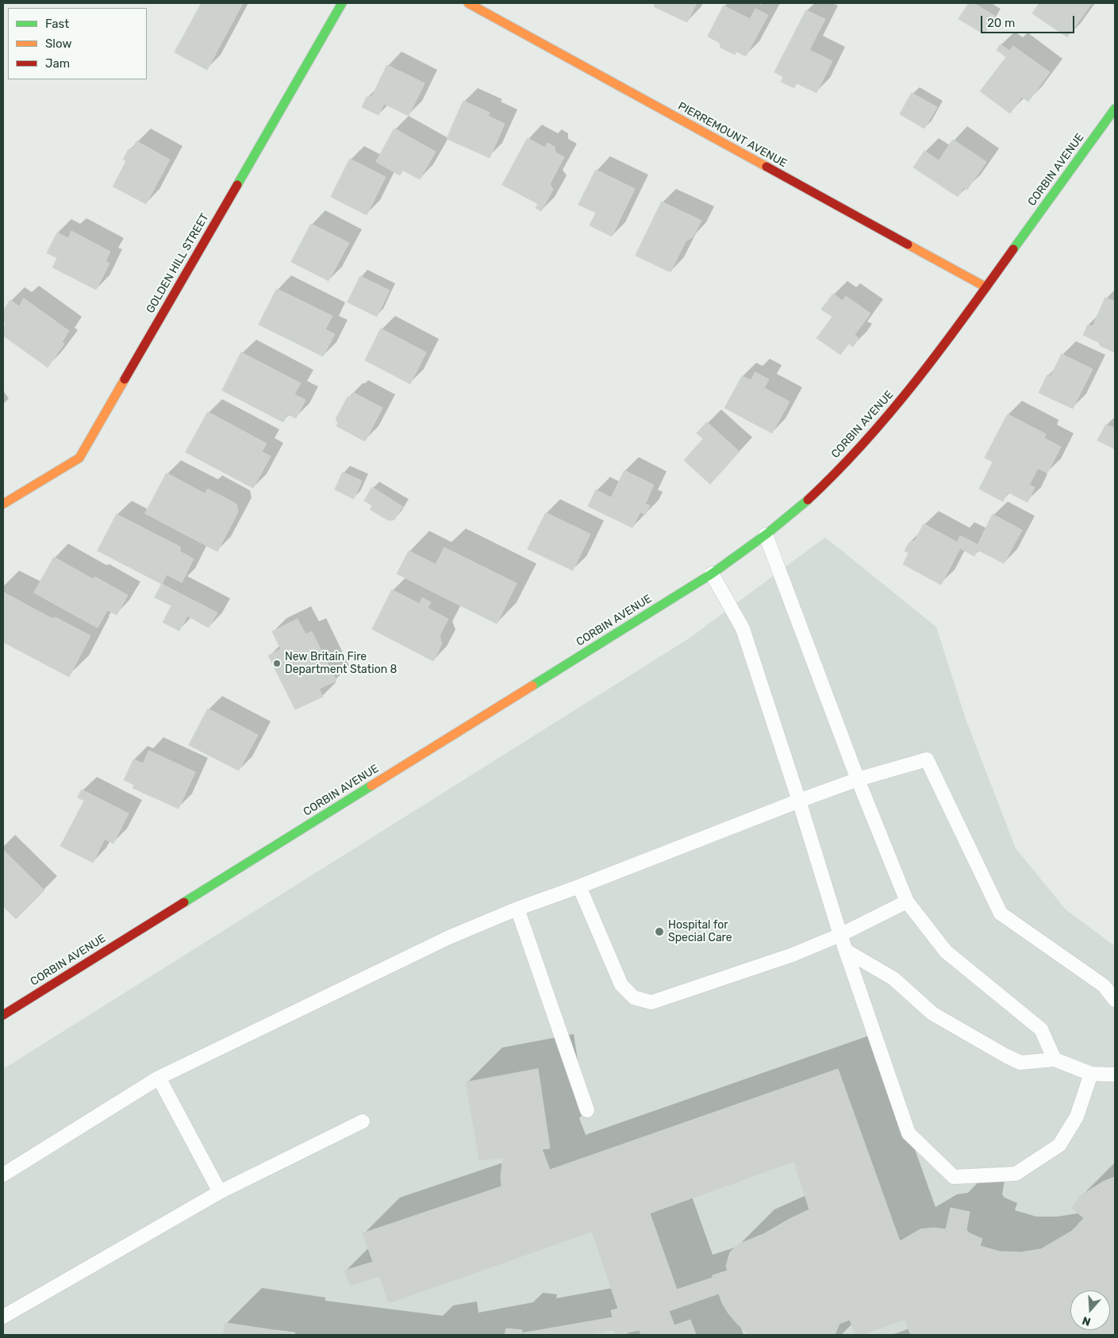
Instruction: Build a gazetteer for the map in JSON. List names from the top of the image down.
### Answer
{
  "streets": {
    "main road": ["PIERREMOUNT AVENUE", "CORBIN AVENUE", "GOLDEN HILL STREET"]
  },
  "crossings": [
    ["PIERREMOUNT AVENUE", "CORBIN AVENUE"]
  ],
  "places": ["New Britain Fire Department Station 8", "Hospital for Special Care"],
  "legend": ["Fast", "Slow", "Jam"],
  "scale_bar": "20 m",
  "north": "bottom"
}
